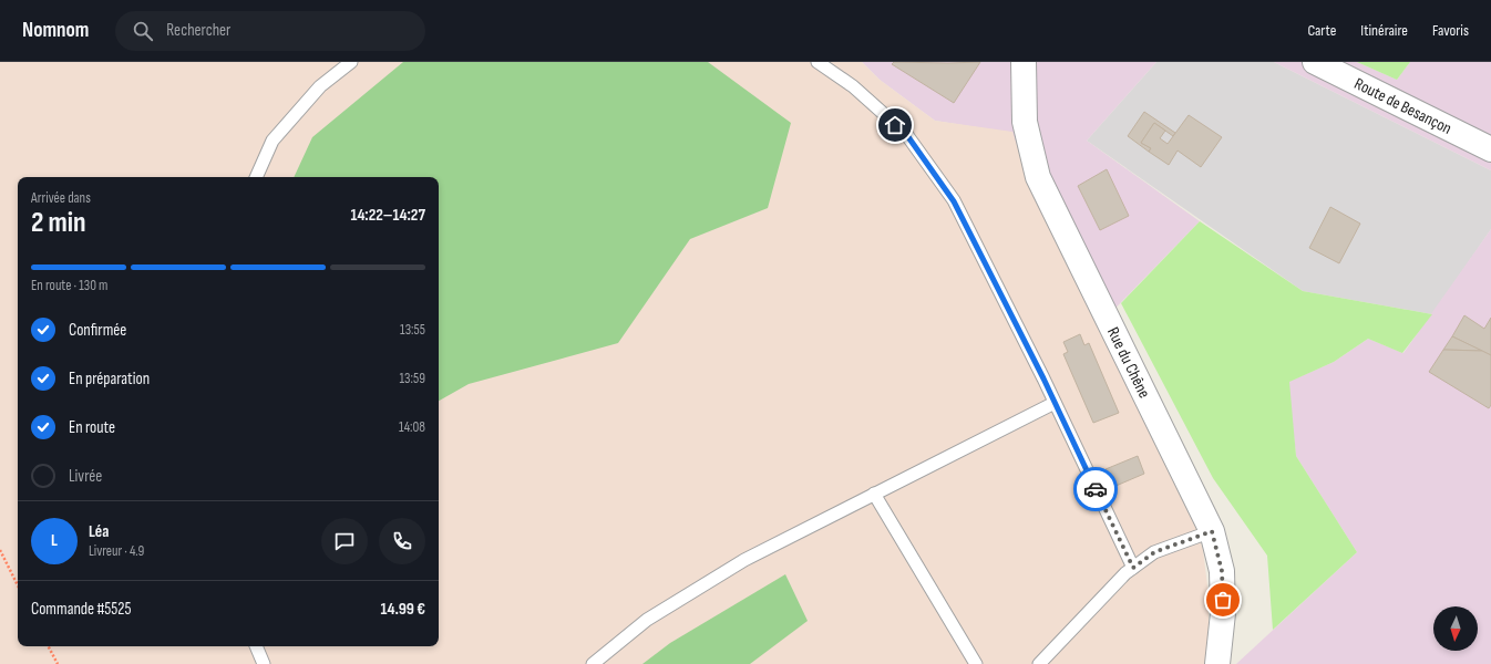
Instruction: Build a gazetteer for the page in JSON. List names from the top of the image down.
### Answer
{
  "streets": {
    "street": ["Route de Besançon", "Rue du Chêne"]
  },
  "north": "bottom",
  "page": {
    "header": "Nomnom",
    "search": "Rechercher",
    "nav": ["Carte", "Itinéraire", "Favoris"],
    "heading": ["2 min", "Arrivée dans", "14:22–14:27"],
    "panel": [
      "Léa",
      "Livreur · 4.9",
      "Commande #5525",
      "14.99 €"
    ],
    "bar": "En route · 130 m",
    "list": [
      ["Confirmée", "13:55"],
      ["En préparation", "13:59"],
      ["En route", "14:08"],
      "Livrée"
    ],
    "round": "L"
  }
}
